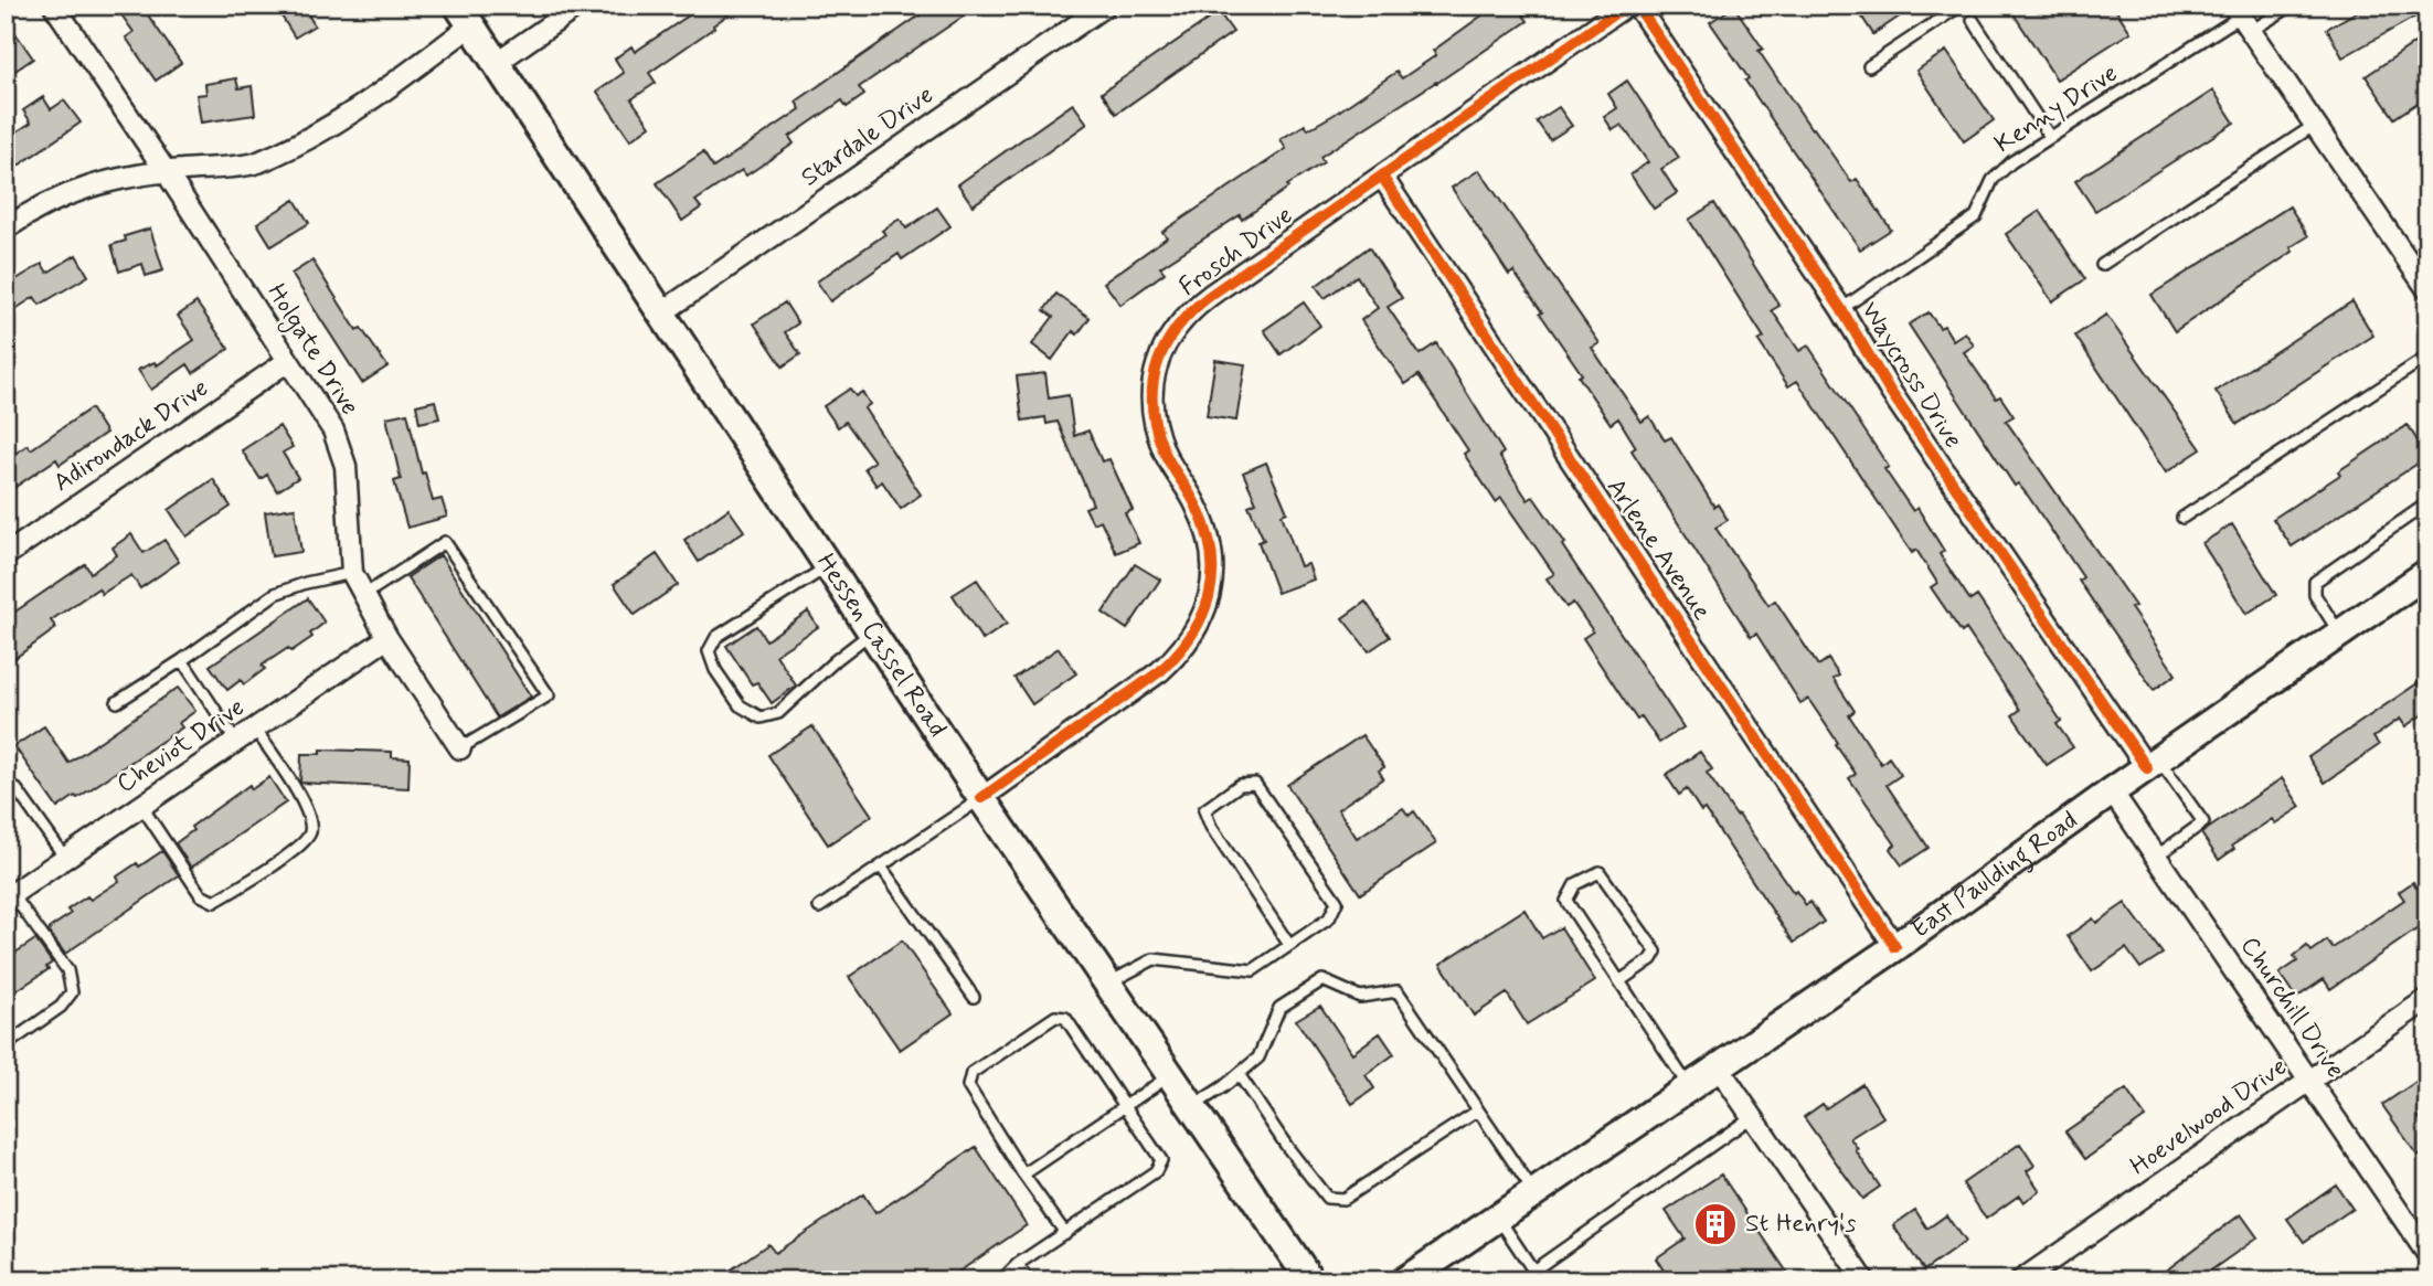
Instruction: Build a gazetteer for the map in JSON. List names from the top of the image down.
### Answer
{
  "streets": {
    "main road": ["Hessen Cassel Road", "East Paulding Road"],
    "street": [
      "Stardale Drive",
      "Frosch Drive",
      "Holgate Drive",
      "Waycross Drive",
      "Adirondack Drive",
      "Arlene Avenue",
      "Cheviot Drive",
      "Churchill Drive",
      "Hoevelwood Drive"
    ],
    "lane": ["Kenny Drive"]
  },
  "crossings": [
    ["Kenny Drive", "Waycross Drive"],
    ["Stardale Drive", "Hessen Cassel Road"],
    ["Frosch Drive", "Arlene Avenue"],
    ["Frosch Drive", "Hessen Cassel Road"],
    ["Holgate Drive", "Adirondack Drive"],
    ["Holgate Drive", "Cheviot Drive"],
    ["Waycross Drive", "East Paulding Road"],
    ["Arlene Avenue", "East Paulding Road"],
    ["East Paulding Road", "Churchill Drive"],
    ["Churchill Drive", "Hoevelwood Drive"]
  ],
  "places": {
    "building": ["St Henry's"]
  }
}
